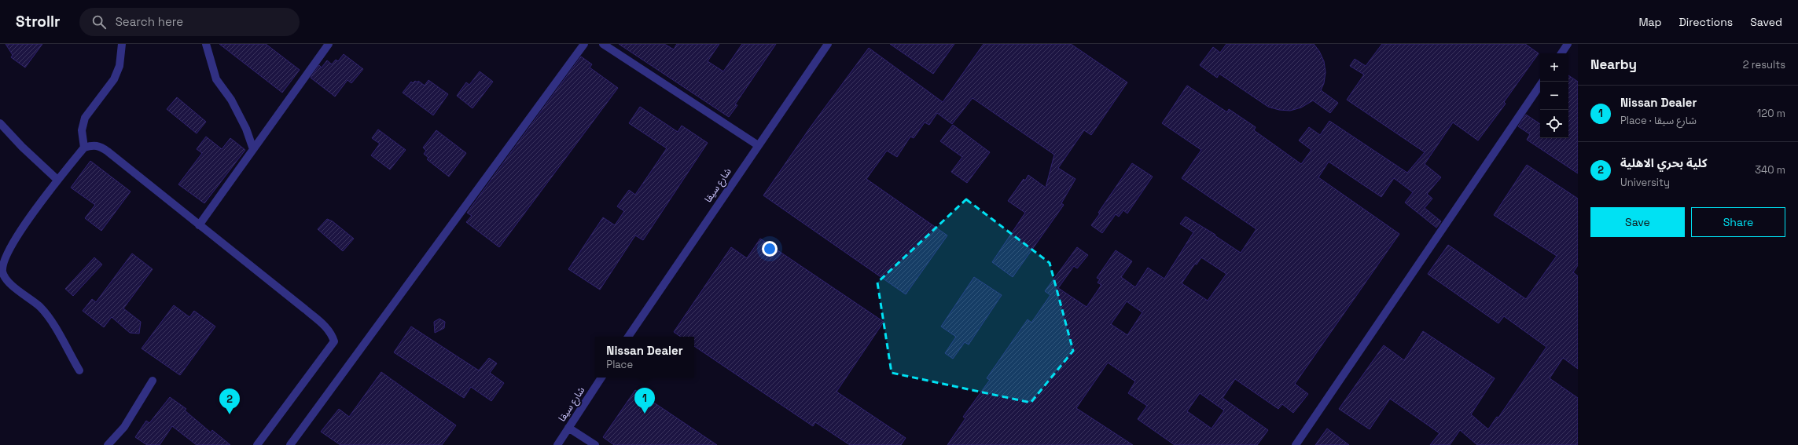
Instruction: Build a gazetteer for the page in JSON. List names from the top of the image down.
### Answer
{
  "streets": {
    "street": ["شارع سيقا"]
  },
  "page": {
    "header": "Strollr",
    "search": "Search here",
    "nav": ["Map", "Directions", "Saved"],
    "heading": ["Nearby", "2 results"],
    "map_buttons": ["+", "−"],
    "list": [
      {
        "mark": "1",
        "name": "Nissan Dealer",
        "note": "Place · شارع سيقا",
        "value": "120 m"
      },
      {
        "mark": "2",
        "name": "كلية بحري الاهلية",
        "note": "University",
        "value": "340 m"
      }
    ],
    "buttons": ["Save", "Share"],
    "popup": ["Nissan Dealer", "Place"],
    "pins": ["1", "2"]
  }
}
